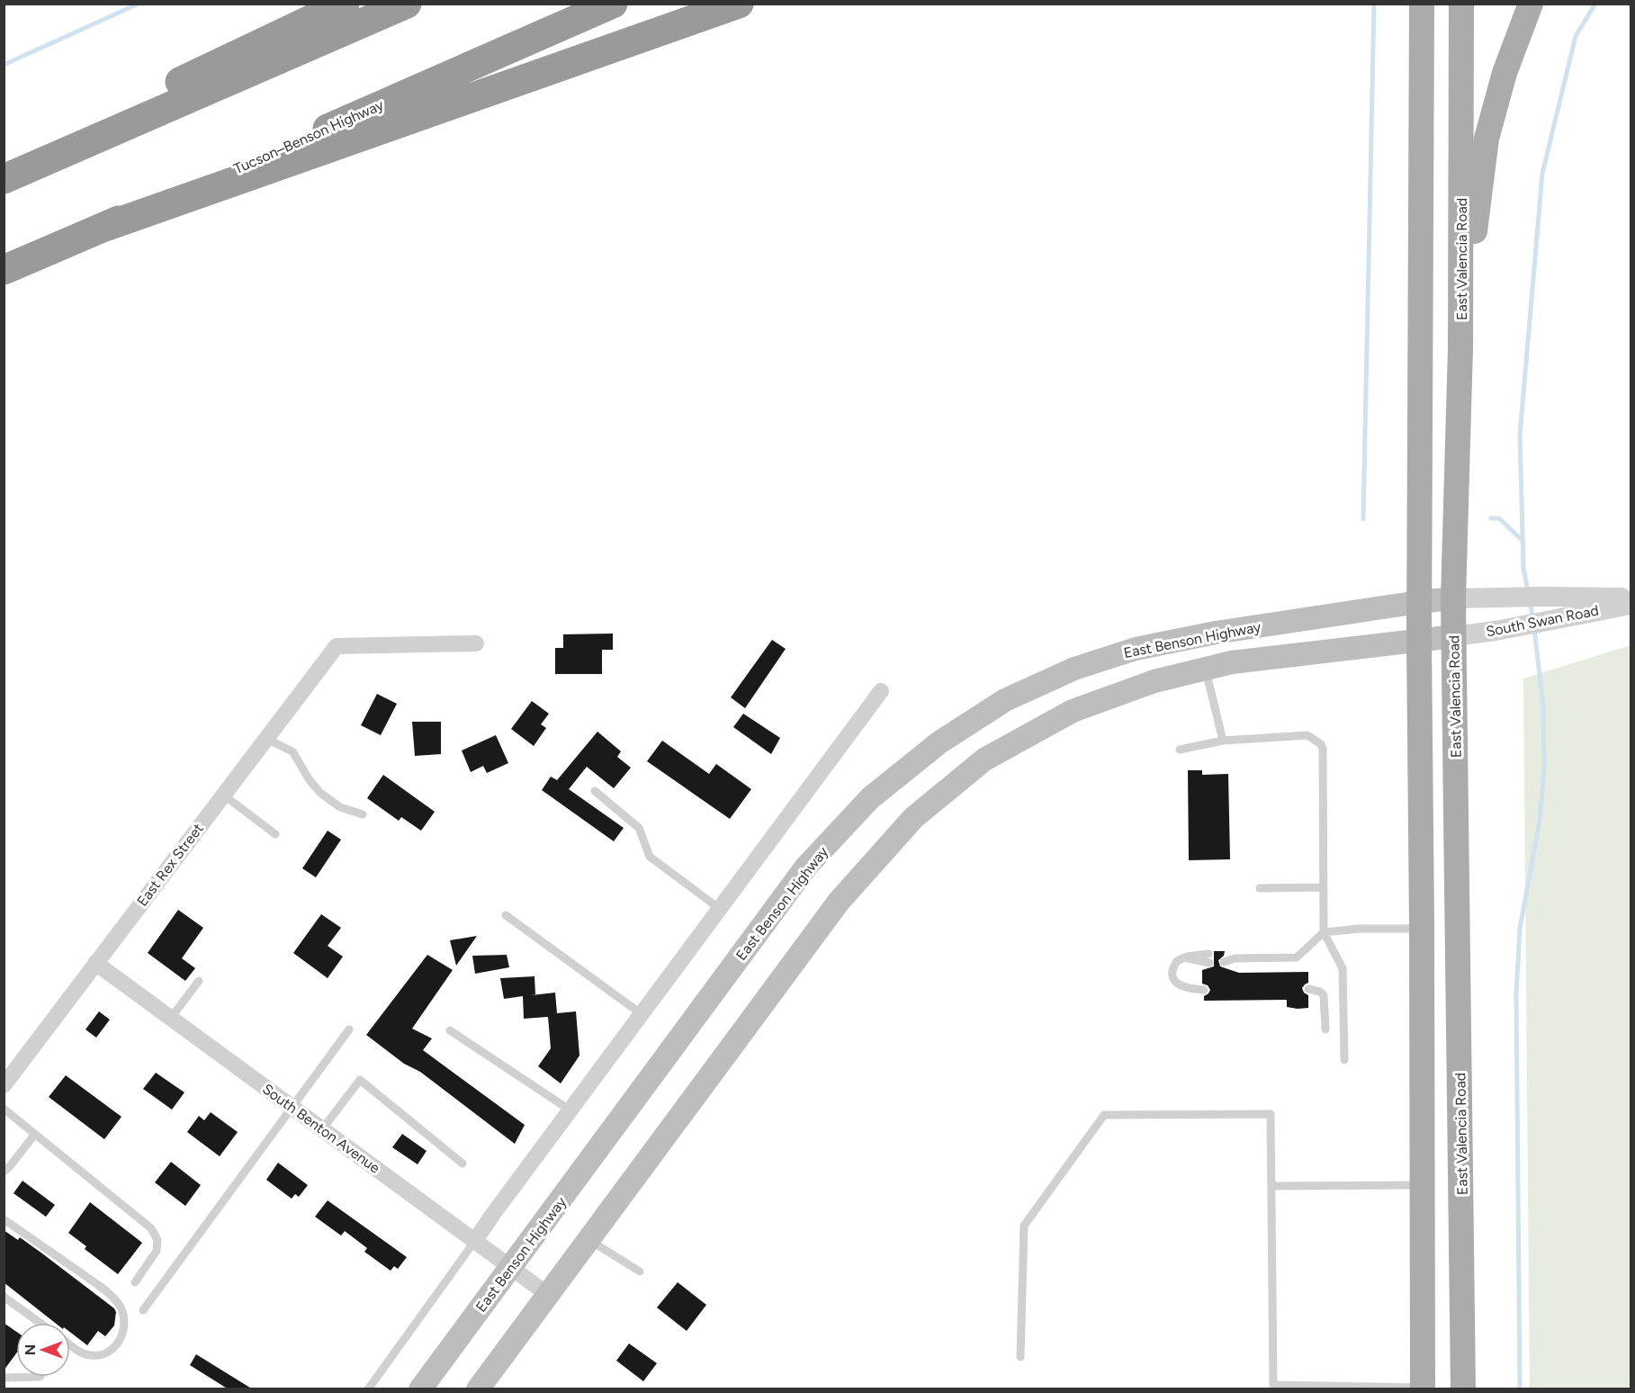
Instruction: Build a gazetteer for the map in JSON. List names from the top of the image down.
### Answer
{
  "streets": {
    "highway": ["Tucson–Benson Highway"],
    "main road": ["East Valencia Road", "East Benson Highway"],
    "street": ["South Swan Road", "East Rex Street", "South Benton Avenue"]
  },
  "crossings": [
    ["East Valencia Road", "South Swan Road"],
    ["East Valencia Road", "East Benson Highway"],
    ["South Swan Road", "East Benson Highway"],
    ["East Benson Highway", "South Benton Avenue"],
    ["East Rex Street", "South Benton Avenue"]
  ],
  "north": "left"
}
